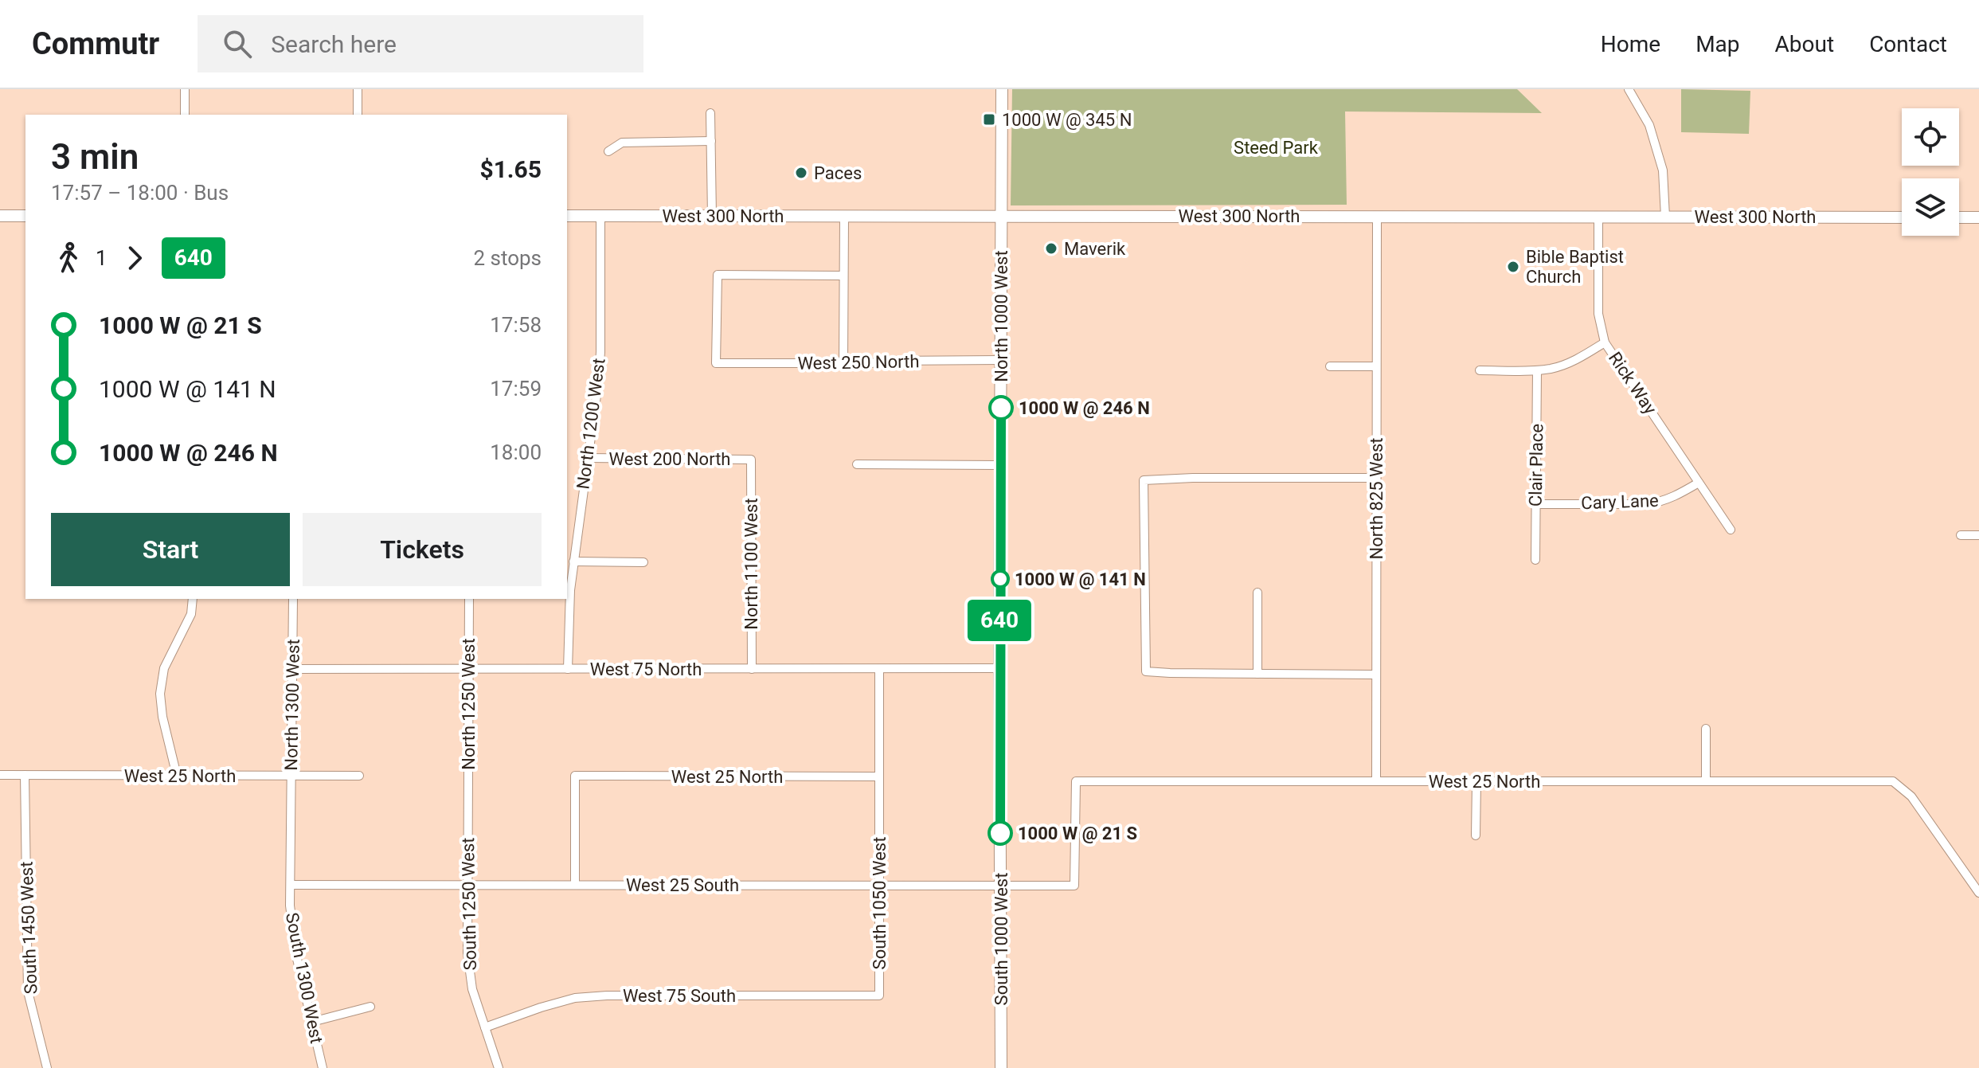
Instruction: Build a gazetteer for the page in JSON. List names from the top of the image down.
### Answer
{
  "streets": {
    "main road": ["West 300 North", "North 1000 West", "South 1000 West"],
    "street": [
      "West 250 North",
      "Rick Way",
      "North 1200 West",
      "West 200 North",
      "Clair Place",
      "North 825 West",
      "Cary Lane",
      "North 1100 West",
      "West 75 North",
      "North 1250 West",
      "North 1300 West",
      "West 25 North",
      "West 25 South",
      "South 1050 West",
      "South 1250 West",
      "South 1450 West",
      "South 1300 West",
      "West 75 South"
    ]
  },
  "crossings": [
    ["West 300 North", "North 1000 West"],
    ["West 300 North", "Rick Way"],
    ["West 300 North", "North 1200 West"],
    ["West 300 North", "North 825 West"],
    ["North 1000 West", "West 250 North"],
    ["North 1000 West", "West 75 North"],
    ["North 1000 West", "South 1000 West"],
    ["Rick Way", "Cary Lane"],
    ["North 1200 West", "West 200 North"],
    ["North 1200 West", "West 75 North"],
    ["West 200 North", "North 1100 West"],
    ["Clair Place", "Cary Lane"],
    ["North 825 West", "West 25 North"],
    ["North 1100 West", "West 75 North"],
    ["West 75 North", "North 1250 West"],
    ["West 75 North", "North 1300 West"],
    ["West 75 North", "South 1050 West"],
    ["North 1250 West", "South 1250 West"],
    ["North 1300 West", "West 25 North"],
    ["North 1300 West", "South 1300 West"],
    ["West 25 North", "West 25 South"],
    ["West 25 North", "South 1050 West"],
    ["West 25 North", "South 1450 West"],
    ["West 25 South", "South 1050 West"],
    ["West 25 South", "South 1250 West"],
    ["West 25 South", "South 1000 West"],
    ["West 25 South", "South 1300 West"],
    ["South 1050 West", "West 75 South"],
    ["South 1250 West", "West 75 South"]
  ],
  "parks": ["Steed Park"],
  "places": {
    "transit": ["1000 W @ 345 N"],
    "other": [
      "Paces",
      "Maverik",
      "Bible Baptist Church",
      "1000 W @ 246 N",
      "1000 W @ 141 N",
      "1000 W @ 21 S"
    ]
  },
  "lines": ["bus line 640"],
  "page": {
    "header": "Commutr",
    "search": "Search here",
    "nav": [
      "Home",
      "Map",
      "About",
      "Contact"
    ],
    "on_map": "640",
    "heading": ["3 min", "17:57 – 18:00 · Bus", "$1.65"],
    "legs": ["1", "640", "2 stops"],
    "list": [
      {
        "name": "1000 W @ 21 S",
        "value": "17:58"
      },
      {
        "name": "1000 W @ 141 N",
        "value": "17:59"
      },
      {
        "name": "1000 W @ 246 N",
        "value": "18:00"
      }
    ],
    "buttons": ["Start", "Tickets"]
  }
}
